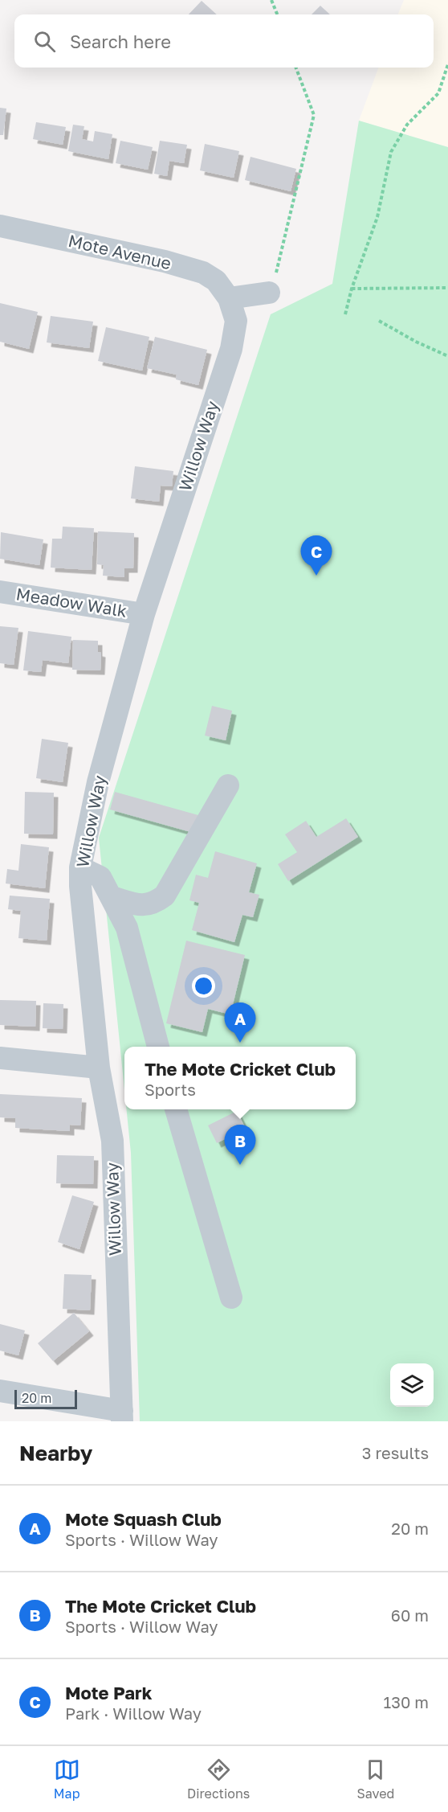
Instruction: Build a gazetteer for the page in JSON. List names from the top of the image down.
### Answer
{
  "streets": {
    "street": ["Mote Avenue", "Willow Way", "Meadow Walk"]
  },
  "crossings": [
    ["Mote Avenue", "Willow Way"],
    ["Willow Way", "Meadow Walk"]
  ],
  "scale_bar": "20 m",
  "page": {
    "search": "Search here",
    "pins": ["C", "A", "B"],
    "popup": ["The Mote Cricket Club", "Sports"],
    "scale": "20 m",
    "heading": ["Nearby", "3 results"],
    "list": [
      {
        "mark": "A",
        "name": "Mote Squash Club",
        "note": "Sports · Willow Way",
        "value": "20 m"
      },
      {
        "mark": "B",
        "name": "The Mote Cricket Club",
        "note": "Sports · Willow Way",
        "value": "60 m"
      },
      {
        "mark": "C",
        "name": "Mote Park",
        "note": "Park · Willow Way",
        "value": "130 m"
      }
    ],
    "nav": ["Map", "Directions", "Saved"]
  }
}
